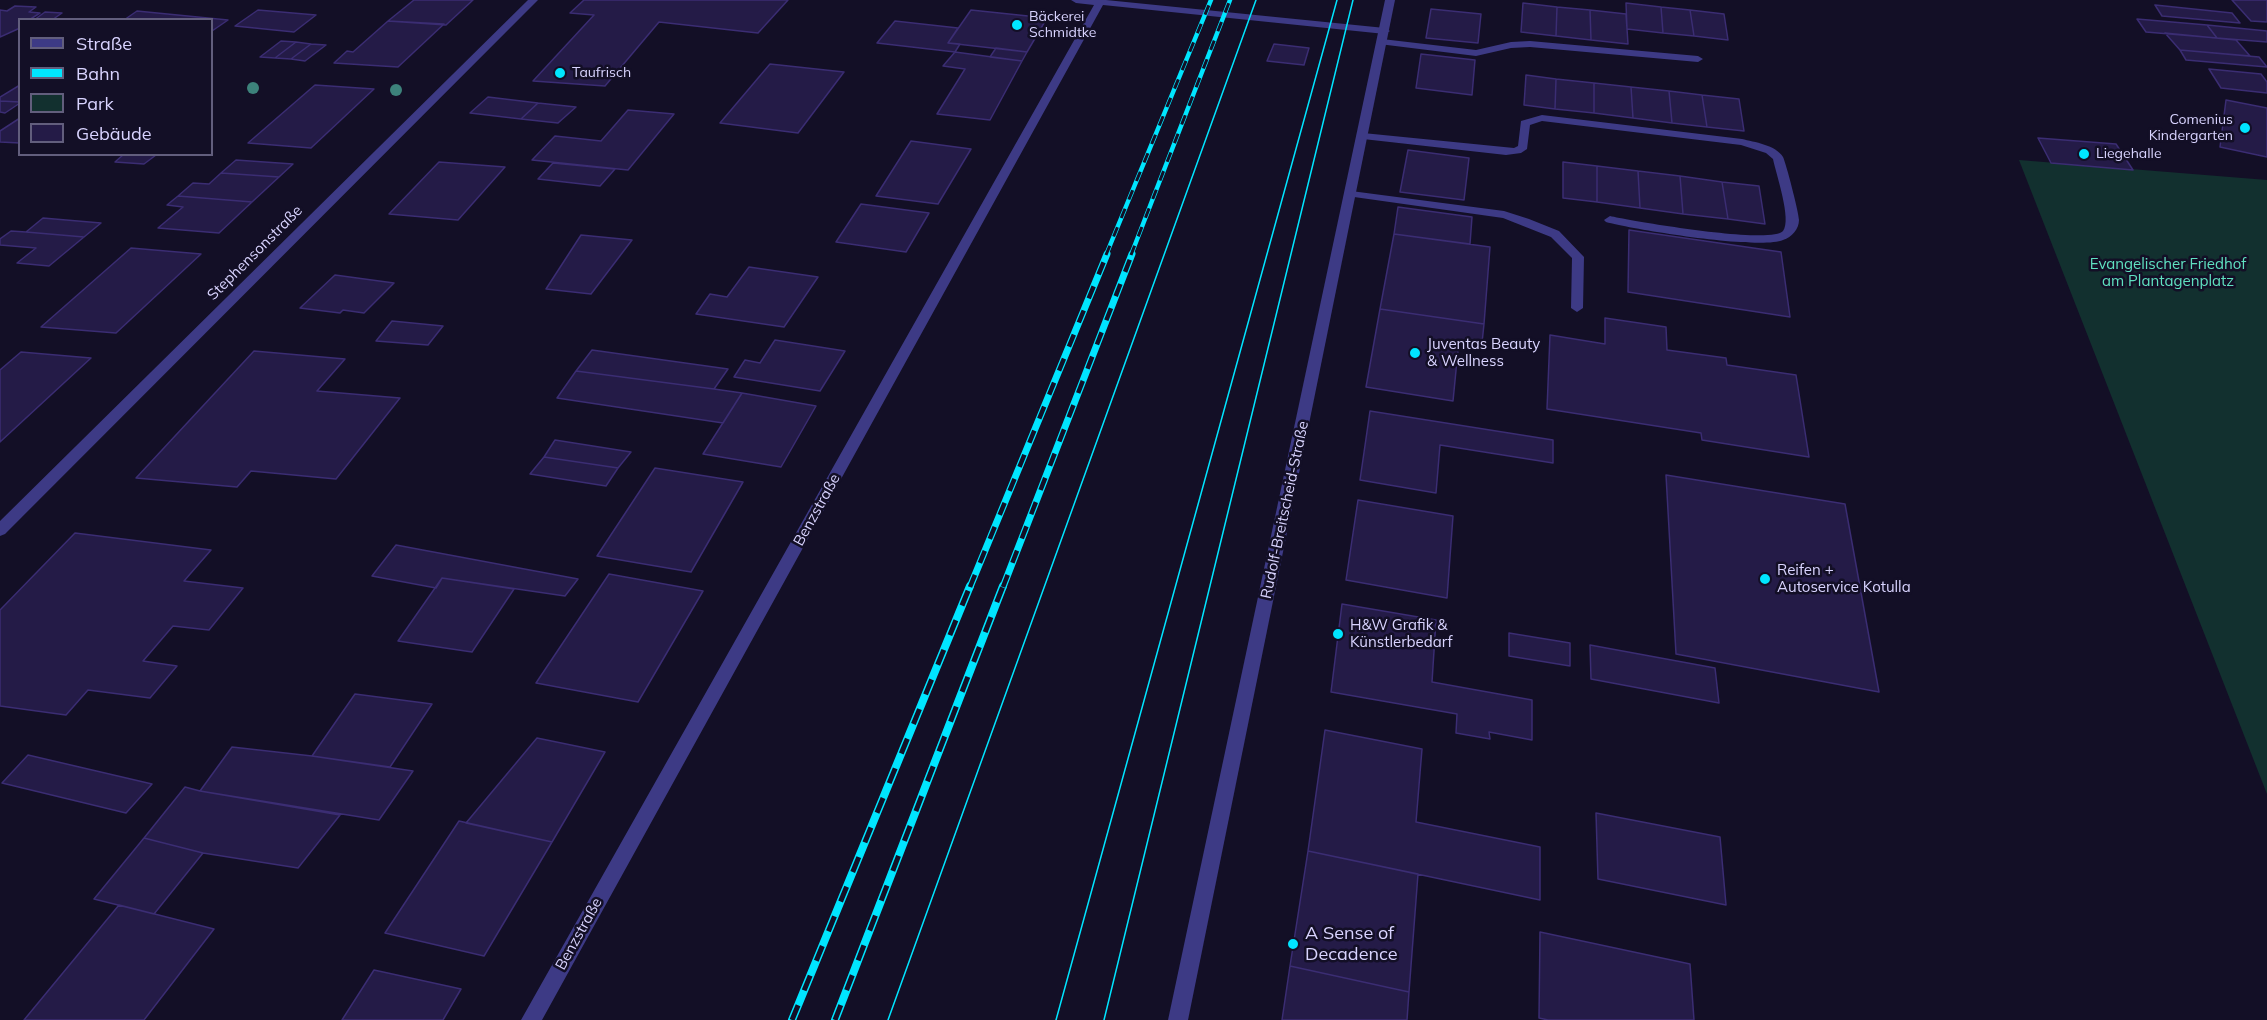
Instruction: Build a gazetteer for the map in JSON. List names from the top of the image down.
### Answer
{
  "streets": {
    "street": ["Stephensonstraße", "Benzstraße", "Rudolf-Breitscheid-Straße"]
  },
  "parks": ["Evangelischer Friedhof am Plantagenplatz"],
  "places": [
    "Bäckerei Schmidtke",
    "Taufrisch",
    "Comenius Kindergarten",
    "Liegehalle",
    "Juventas Beauty & Wellness",
    "Reifen + Autoservice Kotulla",
    "H&W Grafik & Künstlerbedarf",
    "A Sense of Decadence"
  ],
  "legend": [
    "Straße",
    "Bahn",
    "Park",
    "Gebäude"
  ]
}
